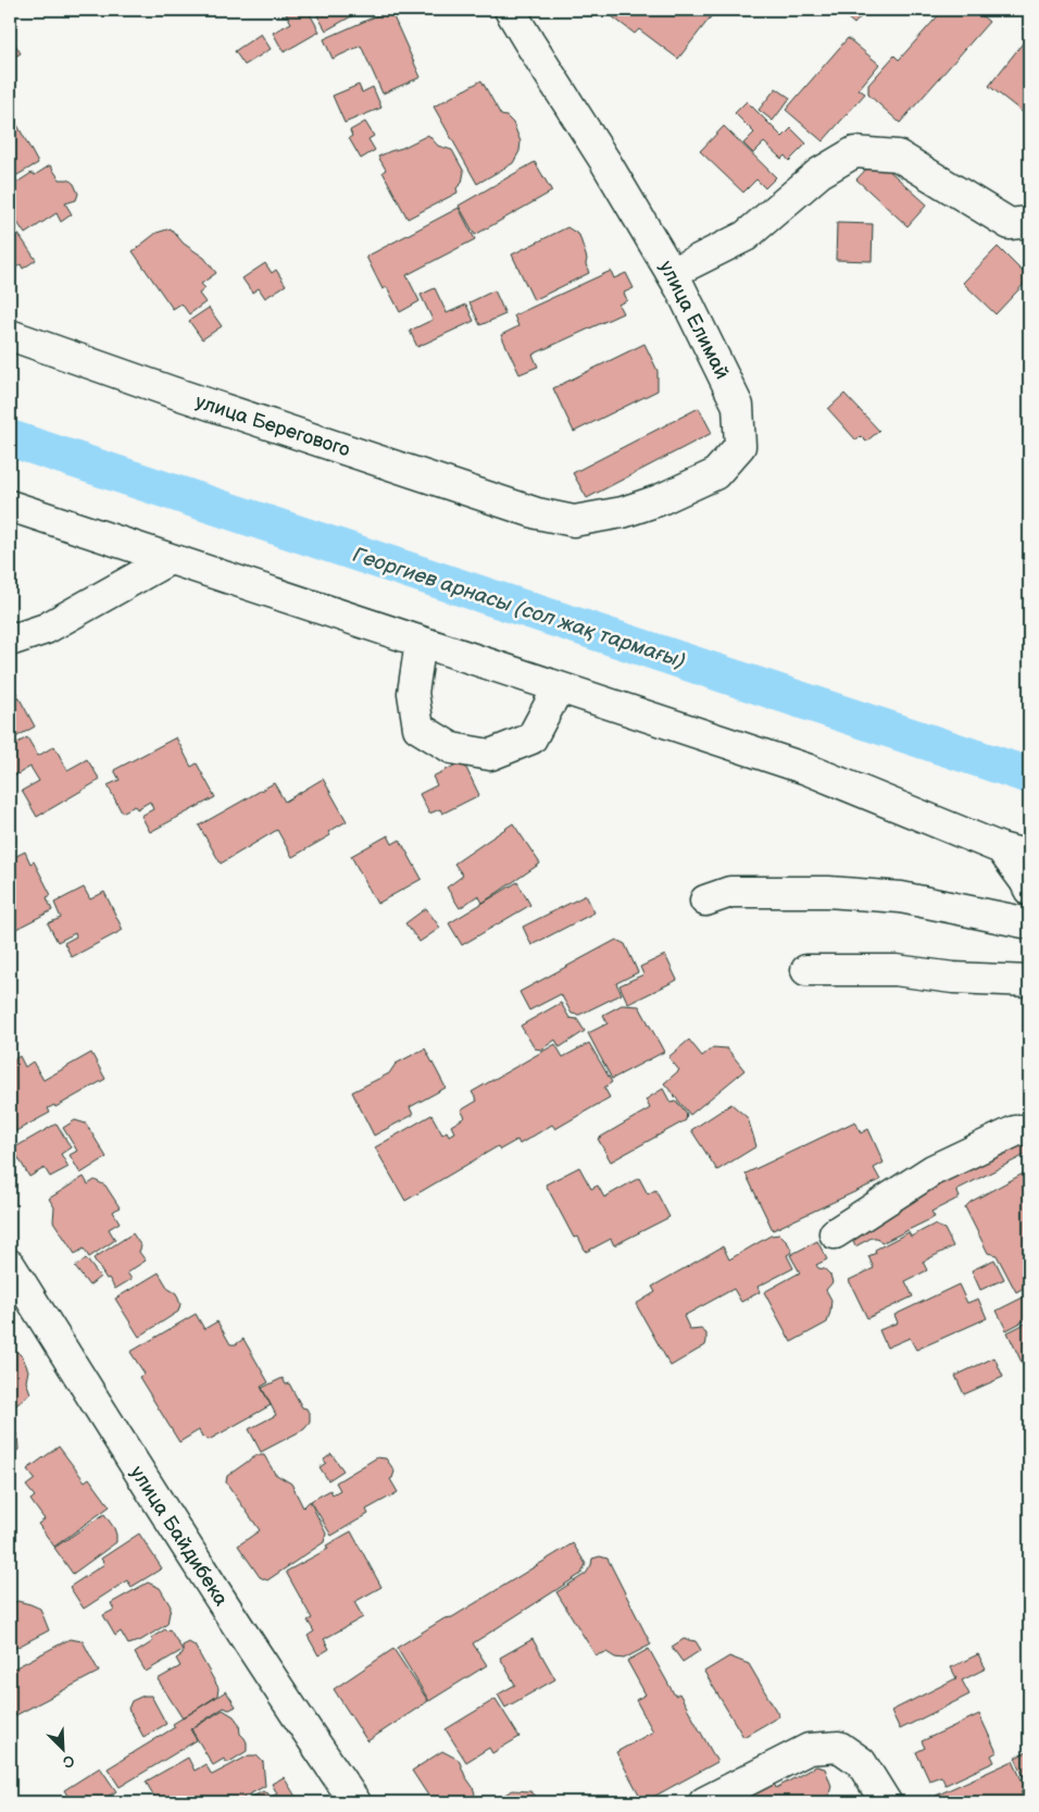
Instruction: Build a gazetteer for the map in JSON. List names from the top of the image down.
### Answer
{
  "streets": {
    "street": ["улица Елимай", "улица Берегового", "улица Байдибека"]
  },
  "crossings": [
    ["улица Елимай", "улица Берегового"]
  ],
  "water": ["Георгиев арнасы (сол жақ тармағы)"],
  "north": "bottom right"
}
